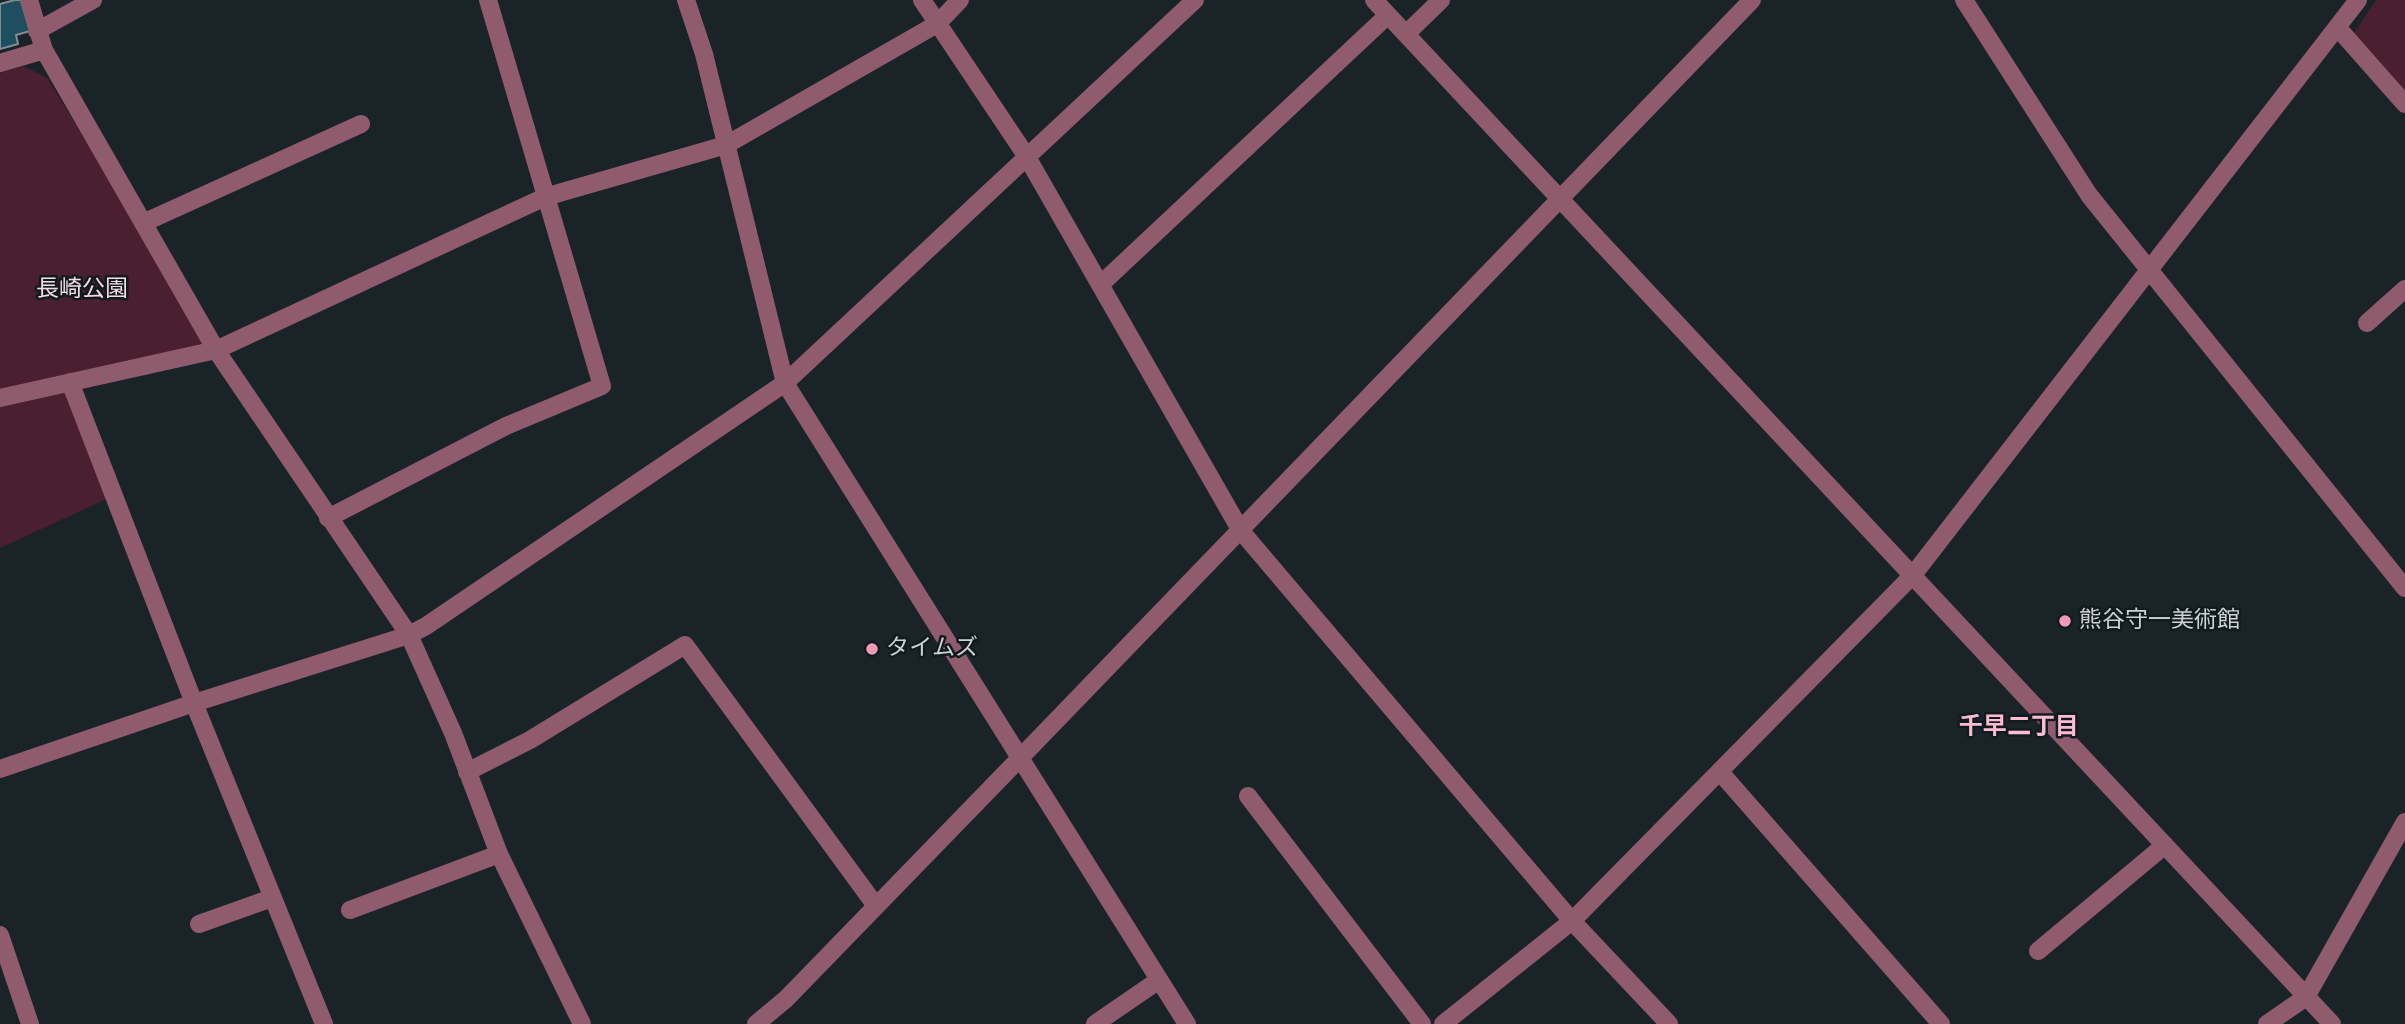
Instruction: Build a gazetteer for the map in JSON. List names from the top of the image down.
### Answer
{
  "districts": ["千早二丁目"],
  "parks": ["長崎公園"],
  "places": ["熊谷守一美術館", "タイムズ"]
}
